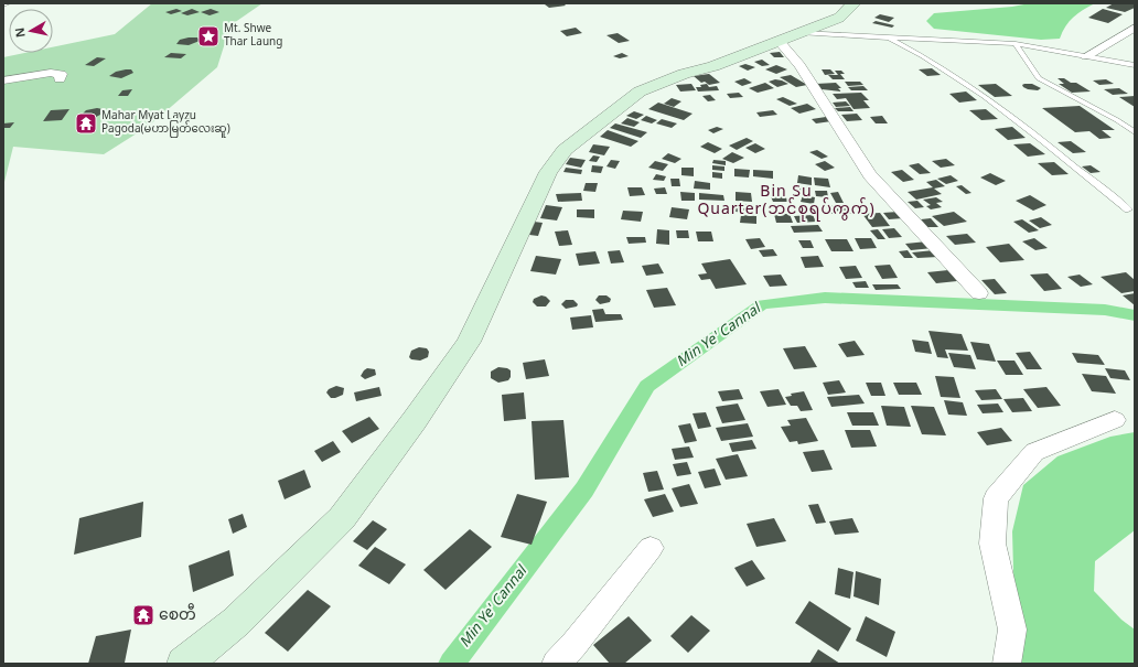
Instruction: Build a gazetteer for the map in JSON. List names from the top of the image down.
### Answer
{
  "districts": ["Bin Su Quarter(ဘင်စုရပ်ကွက်)"],
  "water": ["Min Ye' Cannal"],
  "places": {
    "place": ["Mt. Shwe Thar Laung"],
    "temple": ["Mahar Myat Layzu Pagoda(မဟာမြတ်လေးဆူ)", "စေတီ"]
  },
  "north": "left"
}
